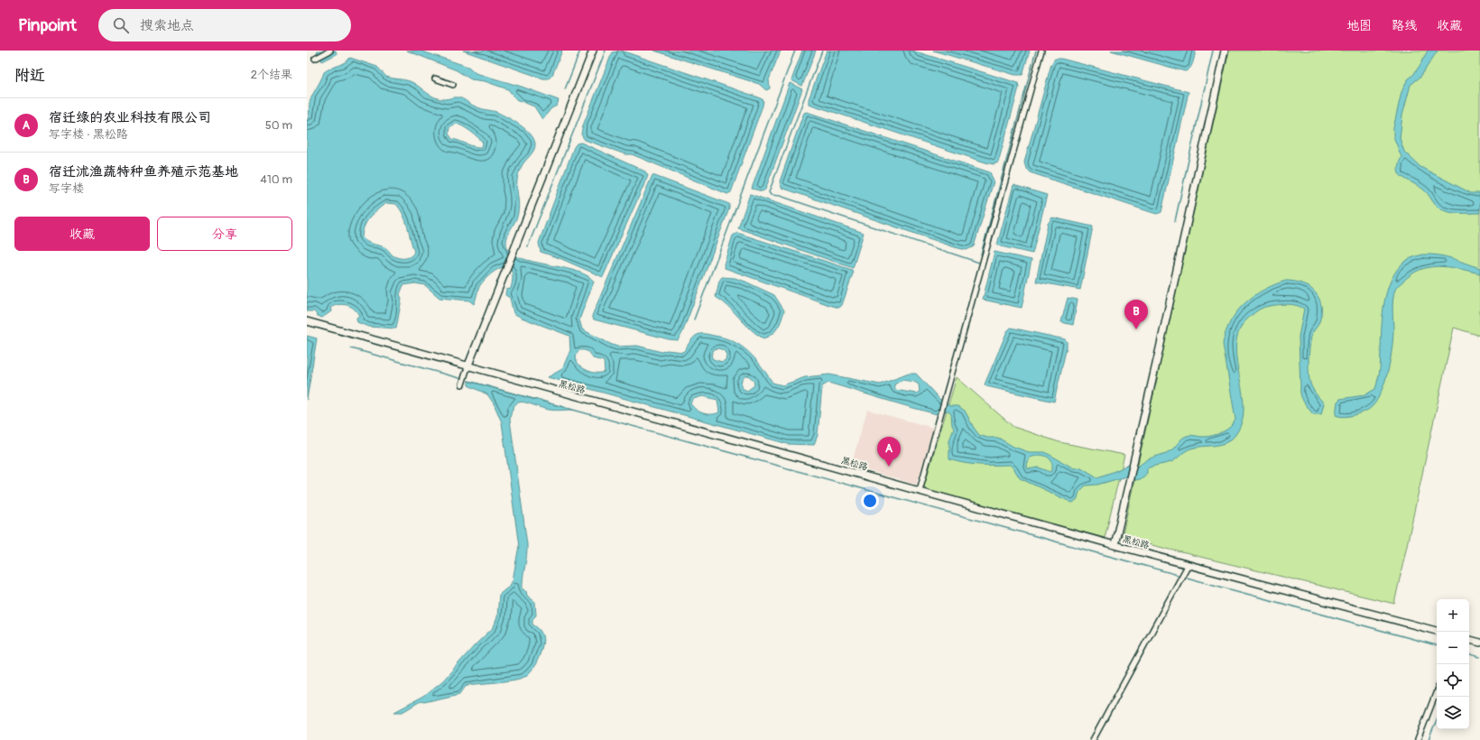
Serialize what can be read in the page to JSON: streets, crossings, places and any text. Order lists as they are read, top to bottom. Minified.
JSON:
{"streets":{"street":["黑松路"]},"page":{"header":"Pinpoint","search":"搜索地点","nav":["地图","路线","收藏"],"heading":["附近","2个结果"],"list":[{"mark":"A","name":"宿迁绿的农业科技有限公司","note":"写字楼 · 黑松路","value":"50 m"},{"mark":"B","name":"宿迁沭渔蔬特种鱼养殖示范基地","note":"写字楼","value":"410 m"}],"buttons":["收藏","分享"],"pins":["B","A"],"map_buttons":["+","−"]}}
